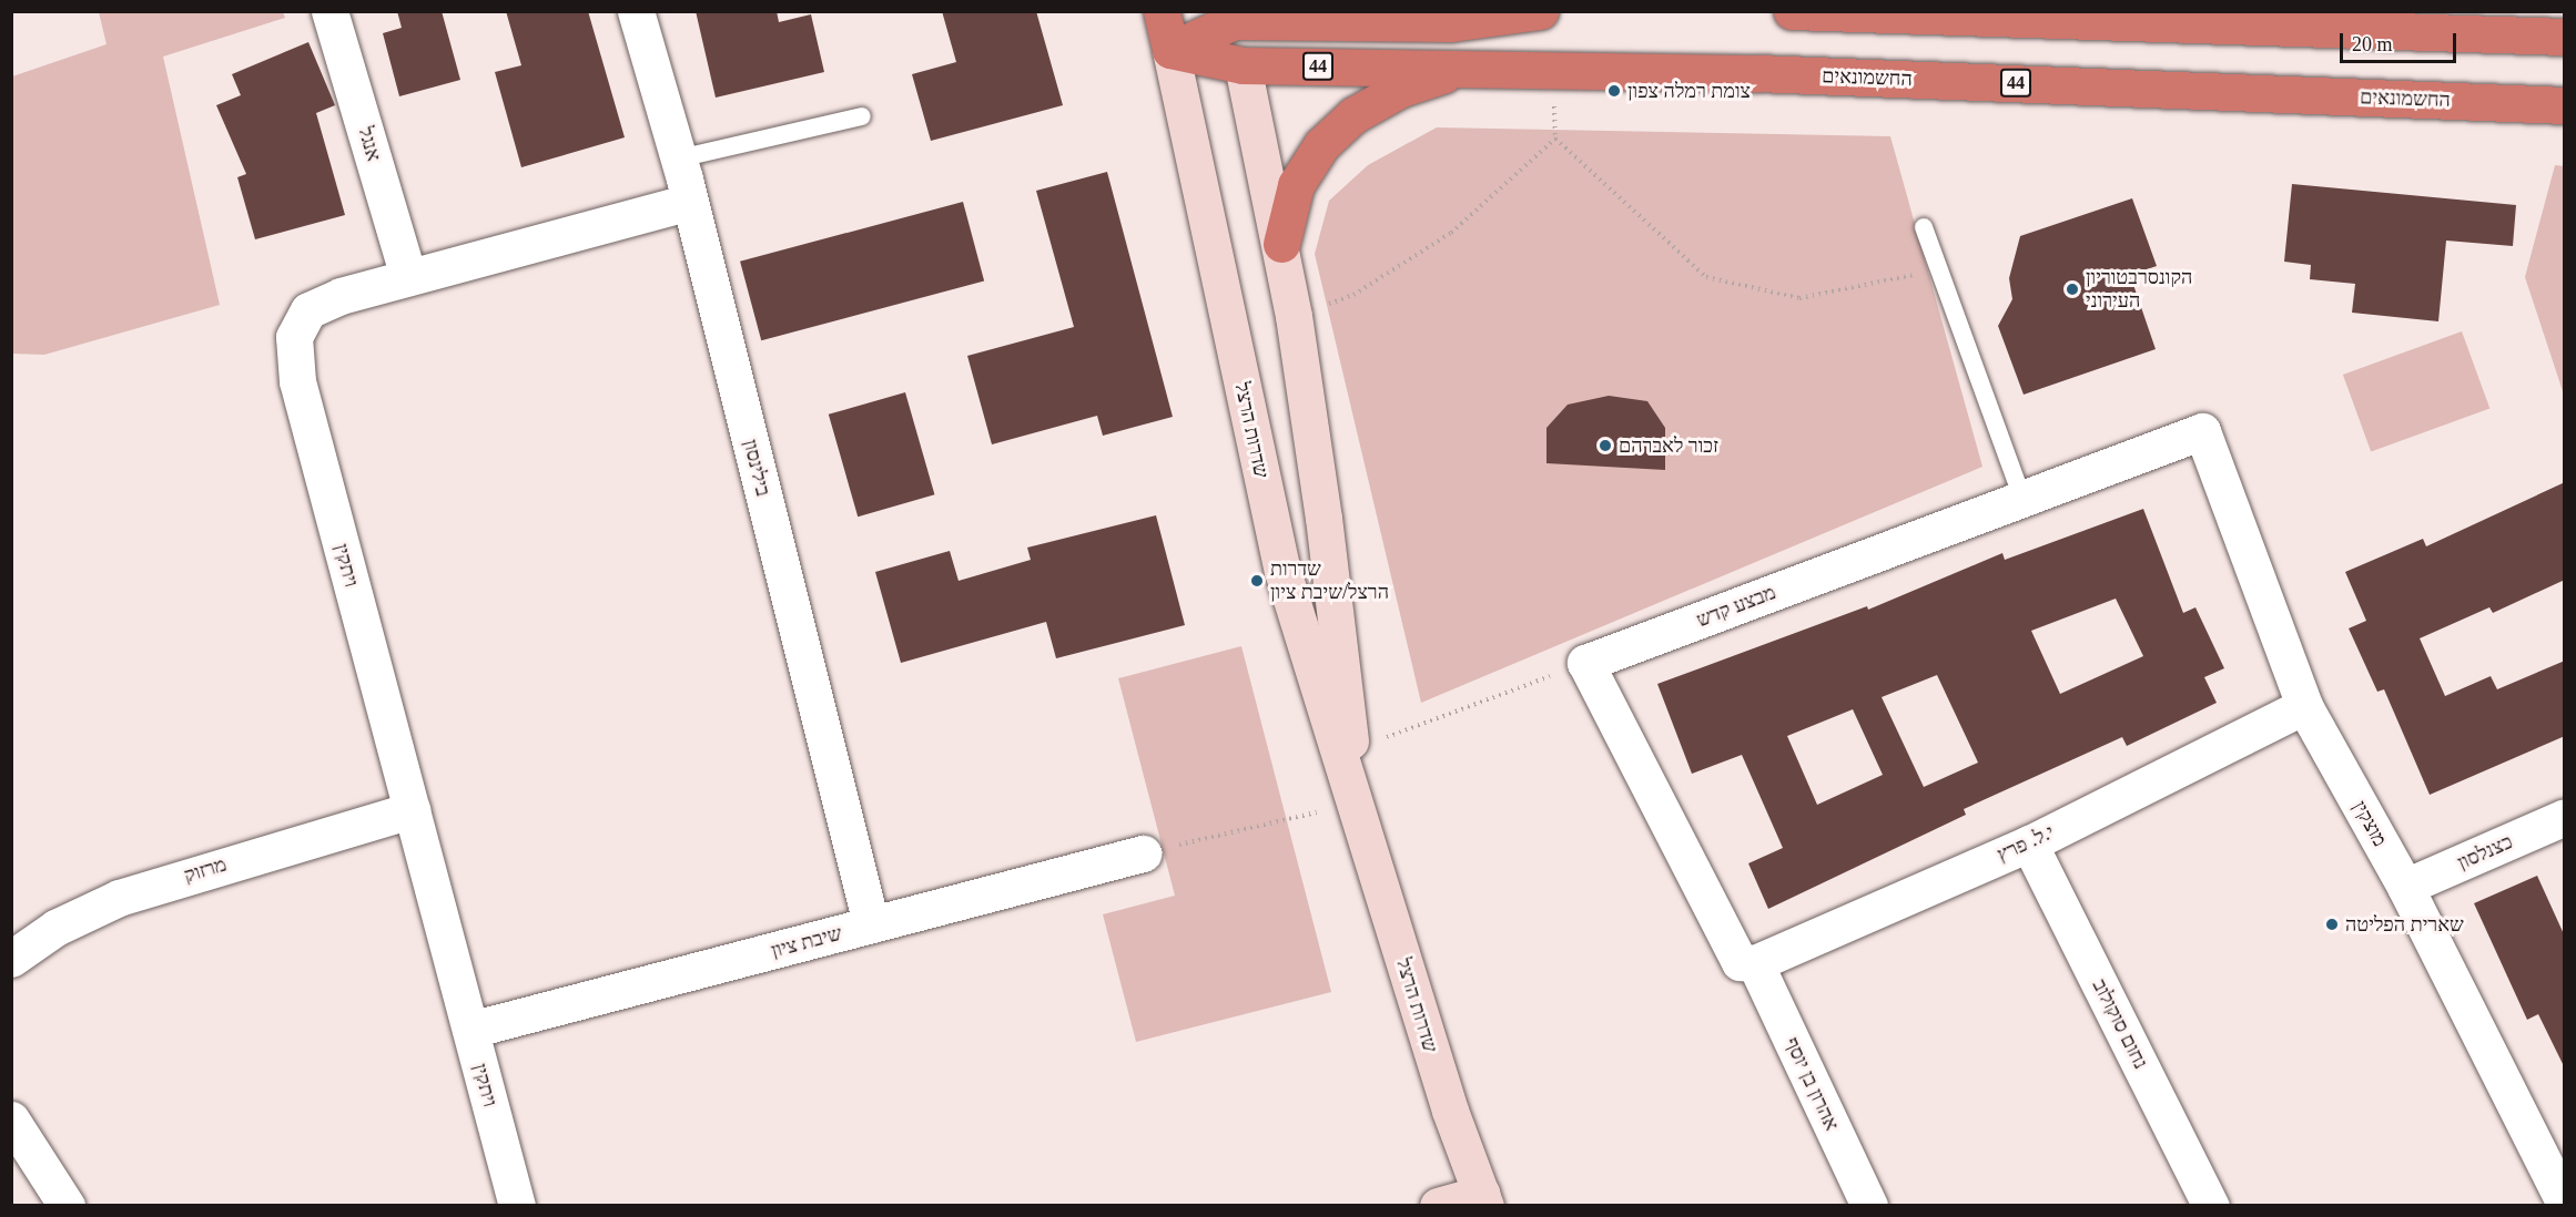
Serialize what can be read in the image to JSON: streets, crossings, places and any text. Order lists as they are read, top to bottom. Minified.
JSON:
{"streets":{"highway":["44","החשמונאים"],"main road":["שדרות הרצל"],"street":["אנגל","בילינסון","ויתקין","מבצע קדש","מוצקין","י.ל. פרץ","כצנלסון","מרזוק","שיבת ציון","נחום סוקולוב","אהרון בן יוסף"]},"crossings":[["44","החשמונאים"],["44","שדרות הרצל"],["החשמונאים","שדרות הרצל"],["אנגל","ויתקין"],["בילינסון","ויתקין"],["בילינסון","שיבת ציון"],["ויתקין","מרזוק"],["ויתקין","שיבת ציון"],["מבצע קדש","מוצקין"],["מוצקין","י.ל. פרץ"],["מוצקין","כצנלסון"],["י.ל. פרץ","נחום סוקולוב"],["י.ל. פרץ","אהרון בן יוסף"]],"places":["צומת רמלה צפון","הקונסרבטוריון העירוני","זכור לאברהם","שדרות הרצל/שיבת ציון","שארית הפליטה"],"scale_bar":"20 m"}
